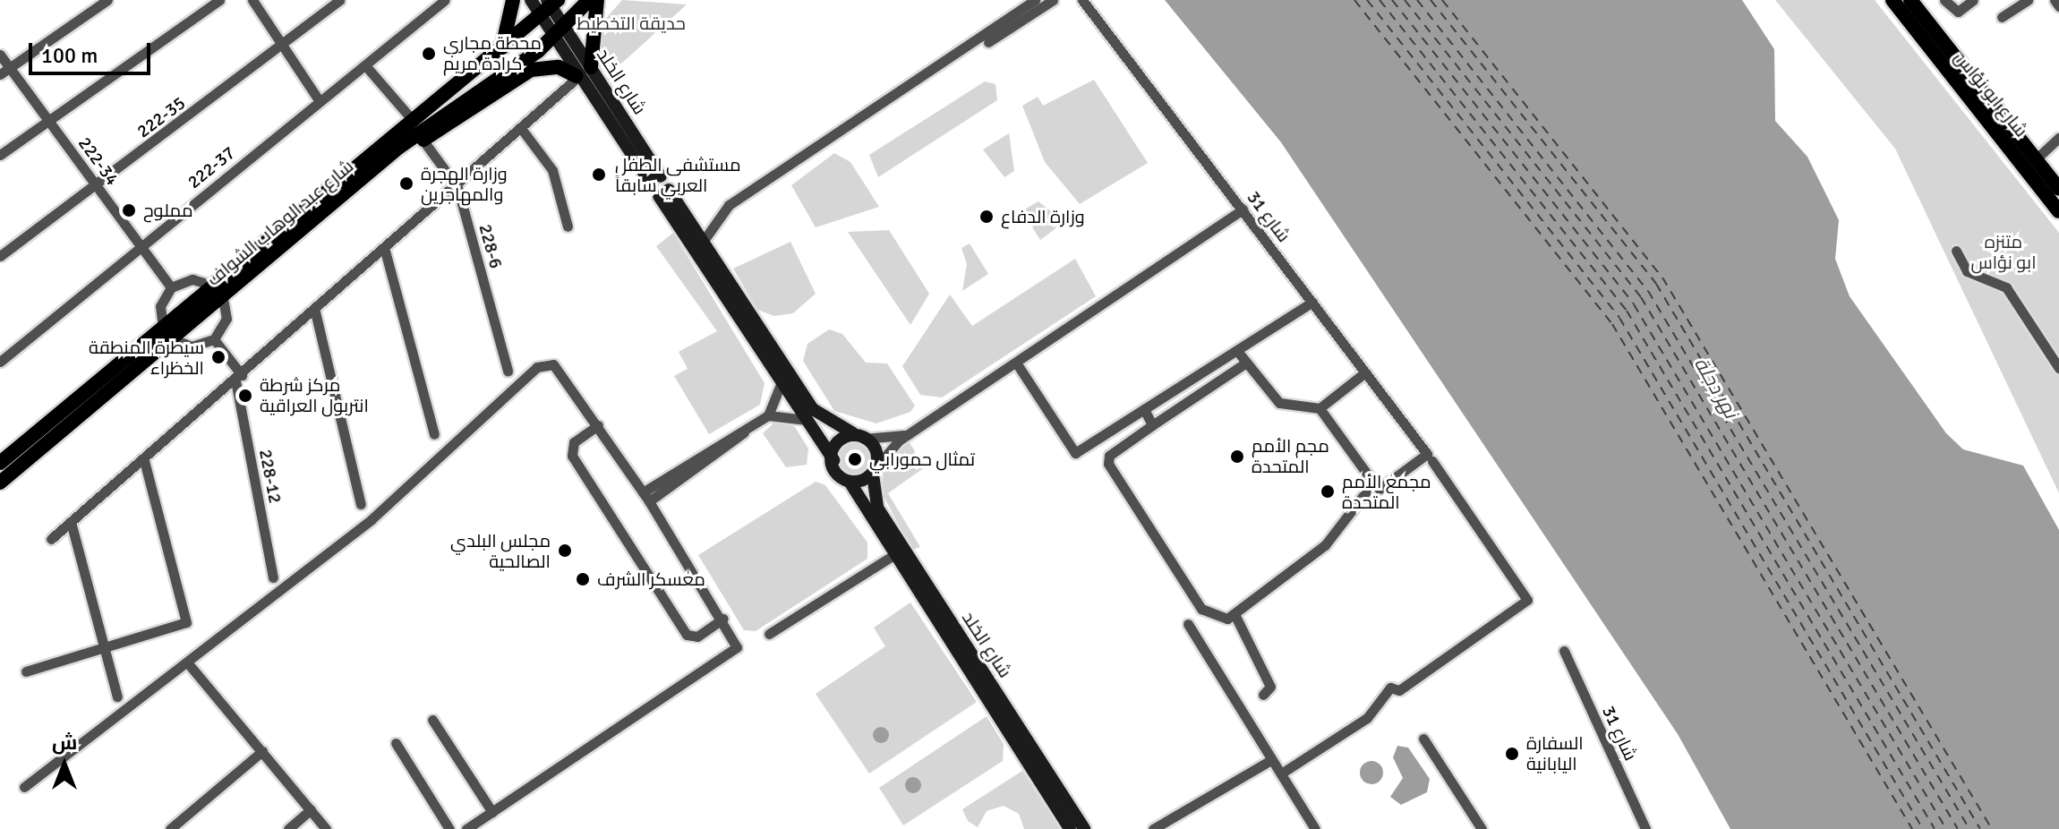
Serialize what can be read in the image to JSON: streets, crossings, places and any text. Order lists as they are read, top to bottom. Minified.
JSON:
{"streets":{"main road":["شارع الخلد","شارع ابو نؤاس","شارع عبد الوهاب الشواف"],"street":["222-35","222-34","222-37","شارع 31","228-6","228-12"]},"crossings":[["شارع الخلد","شارع عبد الوهاب الشواف"],["222-35","222-34"],["222-34","222-37"]],"water":["نهر دجلة"],"parks":["حديقة التخطيط","متنزه ابو نؤاس"],"places":["محطة مجاري كرادة مريم","مستشفى الطفل العربي سابقاً","وزارة الهجرة والمهاجرين","مملوح","وزارة الدفاع","سيطرة المنطقة الخظراء","مركز شرطة انتربول العراقية","مجم الأمم المتحدة","تمثال حمورابي","مجمع الأمم المتحدة","مجلس البلدي الصالحية","معسكر الشرف","السفارة اليابانية"],"scale_bar":"100 m","north":"top"}
